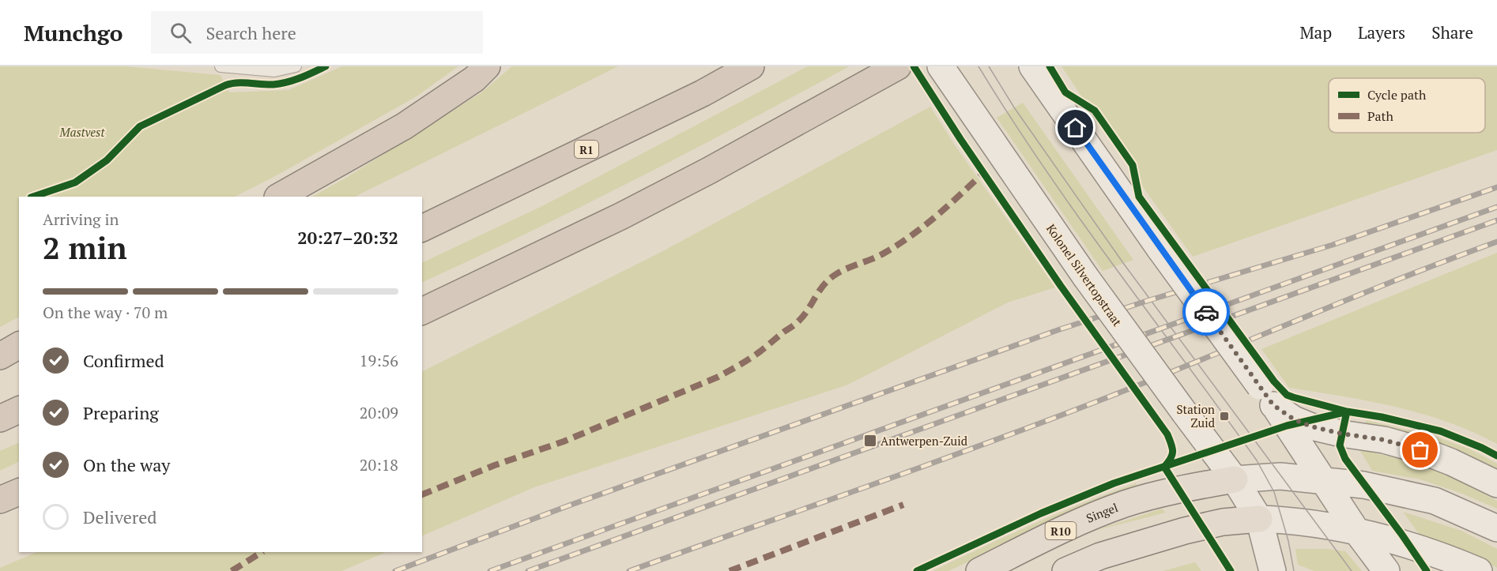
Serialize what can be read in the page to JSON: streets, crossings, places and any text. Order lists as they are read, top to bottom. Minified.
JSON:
{"streets":{"highway":["R1"],"main road":["Kolonel Silvertopstraat","Singel","R10"]},"crossings":[["Kolonel Silvertopstraat","Singel"],["Kolonel Silvertopstraat","R10"],["Singel","R10"]],"parks":["Mastvest"],"places":{"transit":["Station Zuid","Antwerpen-Zuid"]},"legend":["Cycle path","Path"],"page":{"header":"Munchgo","search":"Search here","nav":["Map","Layers","Share"],"heading":["2 min","Arriving in","20:27–20:32"],"bar":"On the way · 70 m","list":[["Confirmed","19:56"],["Preparing","20:09"],["On the way","20:18"],"Delivered"]}}
